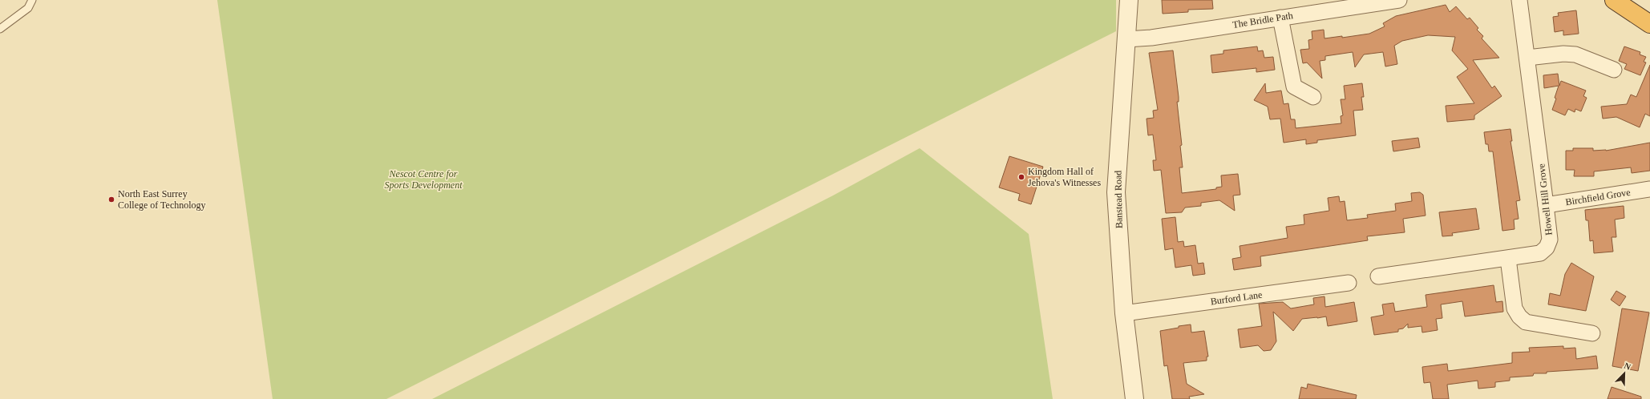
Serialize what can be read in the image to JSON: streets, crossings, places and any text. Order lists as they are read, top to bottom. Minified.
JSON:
{"streets":{"street":["The Bridle Path","Birchfield Grove","Banstead Road","Howell Hill Grove","Burford Lane"]},"crossings":[["The Bridle Path","Banstead Road"],["Birchfield Grove","Howell Hill Grove"],["Banstead Road","Burford Lane"]],"parks":["Nescot Centre for Sports Development"],"places":["Kingdom Hall of Jehova's Witnesses","North East Surrey College of Technology"],"north":"top right"}
